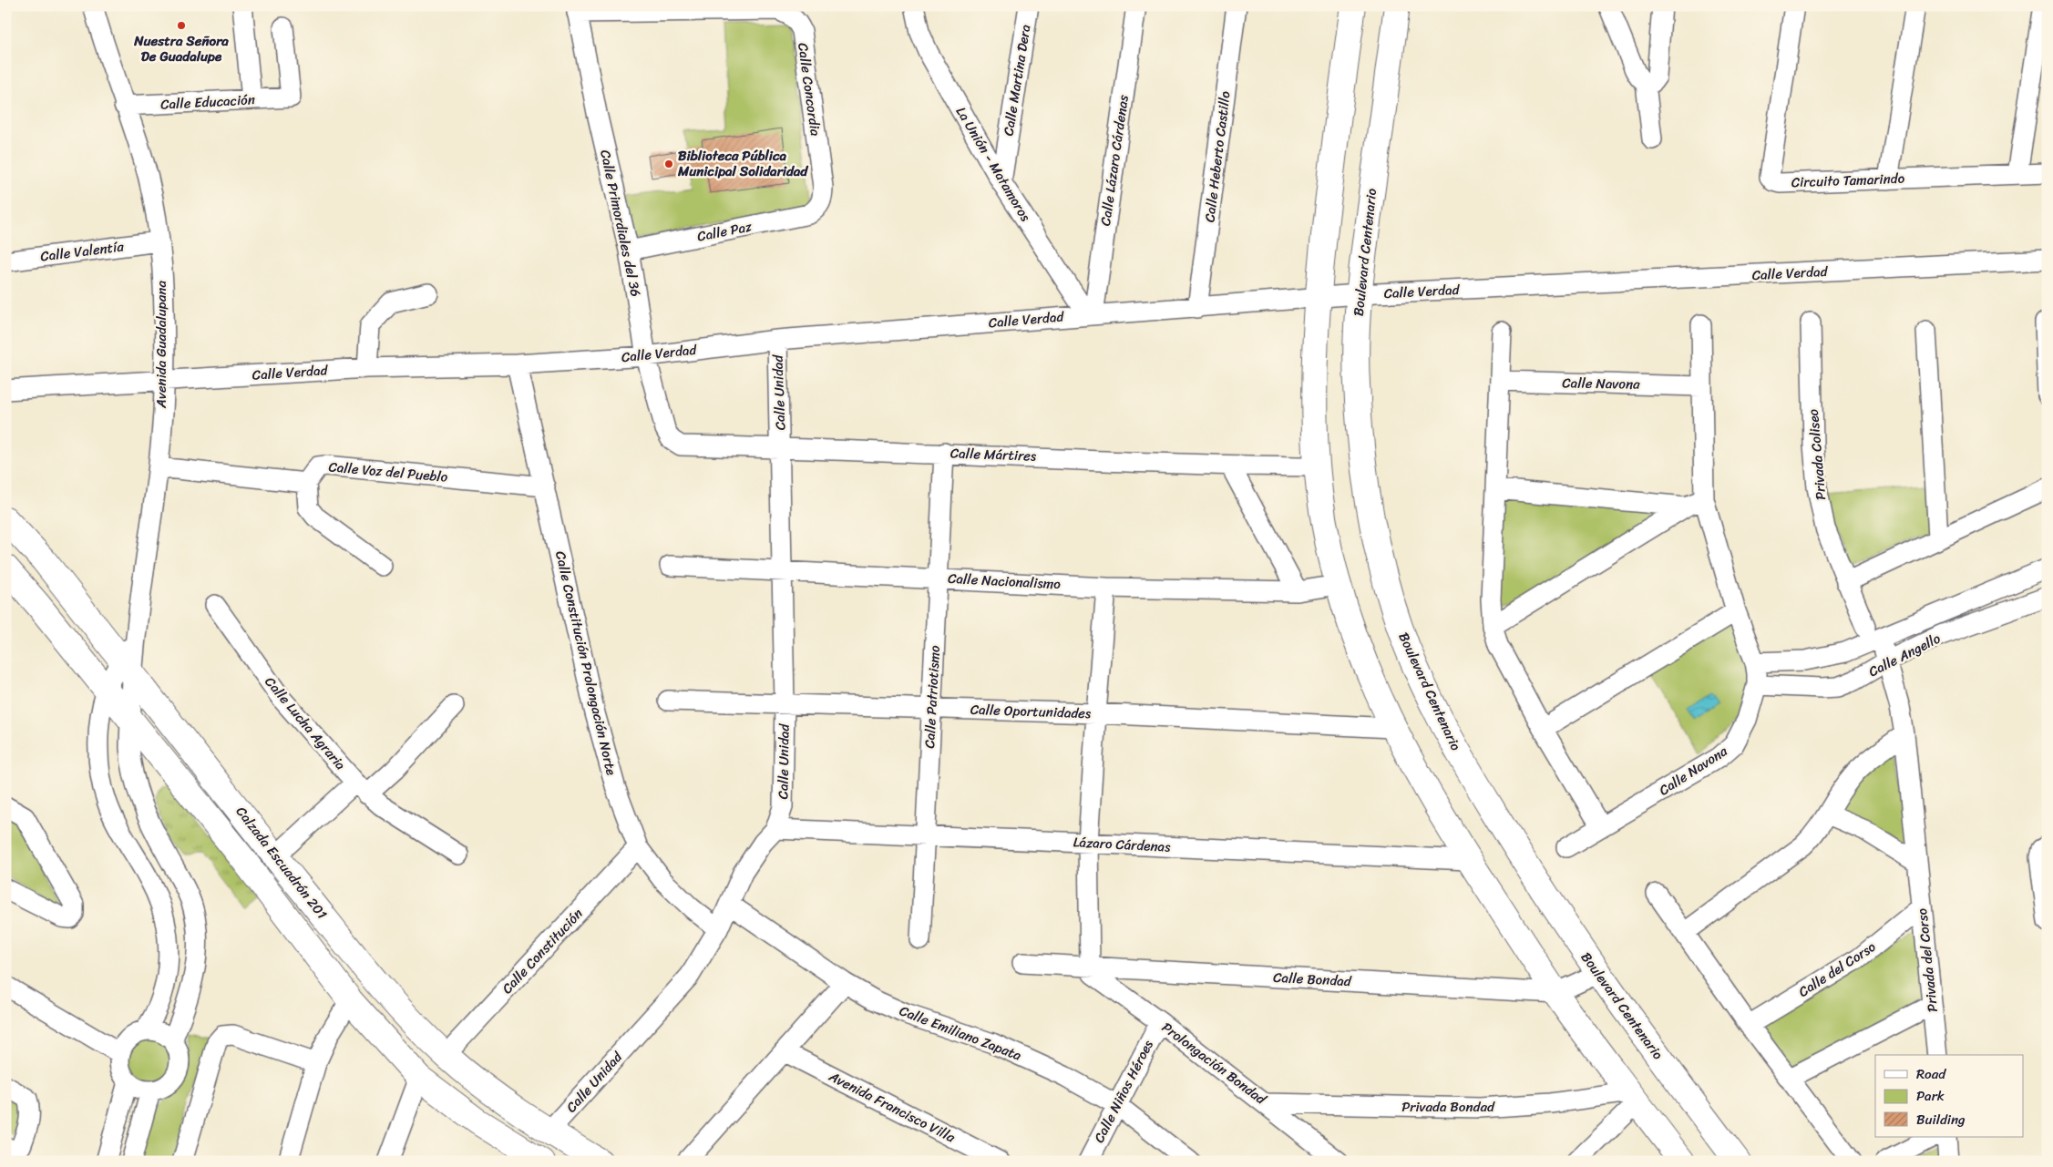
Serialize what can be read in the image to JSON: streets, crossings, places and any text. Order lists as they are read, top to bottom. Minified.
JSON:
{"streets":{"main road":["Boulevard Centenario","Calzada Escuadrón 201"],"street":["Calle Martina Dera","Calle Concordia","Calle Educación","Calle Heberto Castillo","Calle Lázaro Cárdenas","La Unión - Matamoros","Circuito Tamarindo","Calle Primordiales del 36","Calle Paz","Calle Valentía","Calle Verdad","Avenida Guadalupana","Calle Navona","Calle Unidad","Calle Mártires","Privada Coliseo","Calle Voz del Pueblo","Calle Nacionalismo","Calle Angello","Calle Constitución Prolongación Norte","Calle Patriotismo","Calle Oportunidades","Calle Lucha Agraria","Lázaro Cárdenas","Calle Constitución","Privada del Corso","Calle del Corso","Calle Bondad","Calle Emiliano Zapata","Prolongación Bondad","Calle Niños Héroes","Avenida Francisco Villa","Privada Bondad"]},"crossings":[["Calle Martina Dera","La Unión - Matamoros"],["Calle Concordia","Calle Primordiales del 36"],["Calle Concordia","Calle Paz"],["Calle Educación","Avenida Guadalupana"],["Calle Heberto Castillo","Calle Verdad"],["Calle Lázaro Cárdenas","La Unión - Matamoros"],["Calle Lázaro Cárdenas","Calle Verdad"],["La Unión - Matamoros","Calle Verdad"],["Calle Primordiales del 36","Calle Paz"],["Calle Primordiales del 36","Calle Verdad"],["Calle Primordiales del 36","Calle Mártires"],["Calle Valentía","Avenida Guadalupana"],["Boulevard Centenario","Calle Verdad"],["Boulevard Centenario","Calle Bondad"],["Calle Verdad","Avenida Guadalupana"],["Calle Verdad","Calle Unidad"],["Calle Verdad","Calle Constitución Prolongación Norte"],["Avenida Guadalupana","Calzada Escuadrón 201"],["Calle Navona","Calle Angello"],["Calle Unidad","Calle Mártires"],["Calle Unidad","Calle Nacionalismo"],["Calle Unidad","Calle Constitución Prolongación Norte"],["Calle Unidad","Calle Oportunidades"],["Calle Unidad","Lázaro Cárdenas"],["Calle Unidad","Calzada Escuadrón 201"],["Calle Unidad","Calle Emiliano Zapata"],["Calle Mártires","Calle Patriotismo"],["Calle Voz del Pueblo","Calle Constitución Prolongación Norte"],["Calle Nacionalismo","Calle Patriotismo"],["Calle Angello","Privada del Corso"],["Calle Constitución Prolongación Norte","Calle Constitución"],["Calle Patriotismo","Calle Oportunidades"],["Calle Patriotismo","Lázaro Cárdenas"],["Calzada Escuadrón 201","Calle Constitución"],["Privada del Corso","Calle del Corso"],["Calle Bondad","Prolongación Bondad"],["Calle Emiliano Zapata","Calle Niños Héroes"],["Prolongación Bondad","Calle Niños Héroes"],["Prolongación Bondad","Privada Bondad"]],"places":["Nuestra Señora De Guadalupe","Biblioteca Pública Municipal Solidaridad"],"legend":["Road","Park","Building"]}
